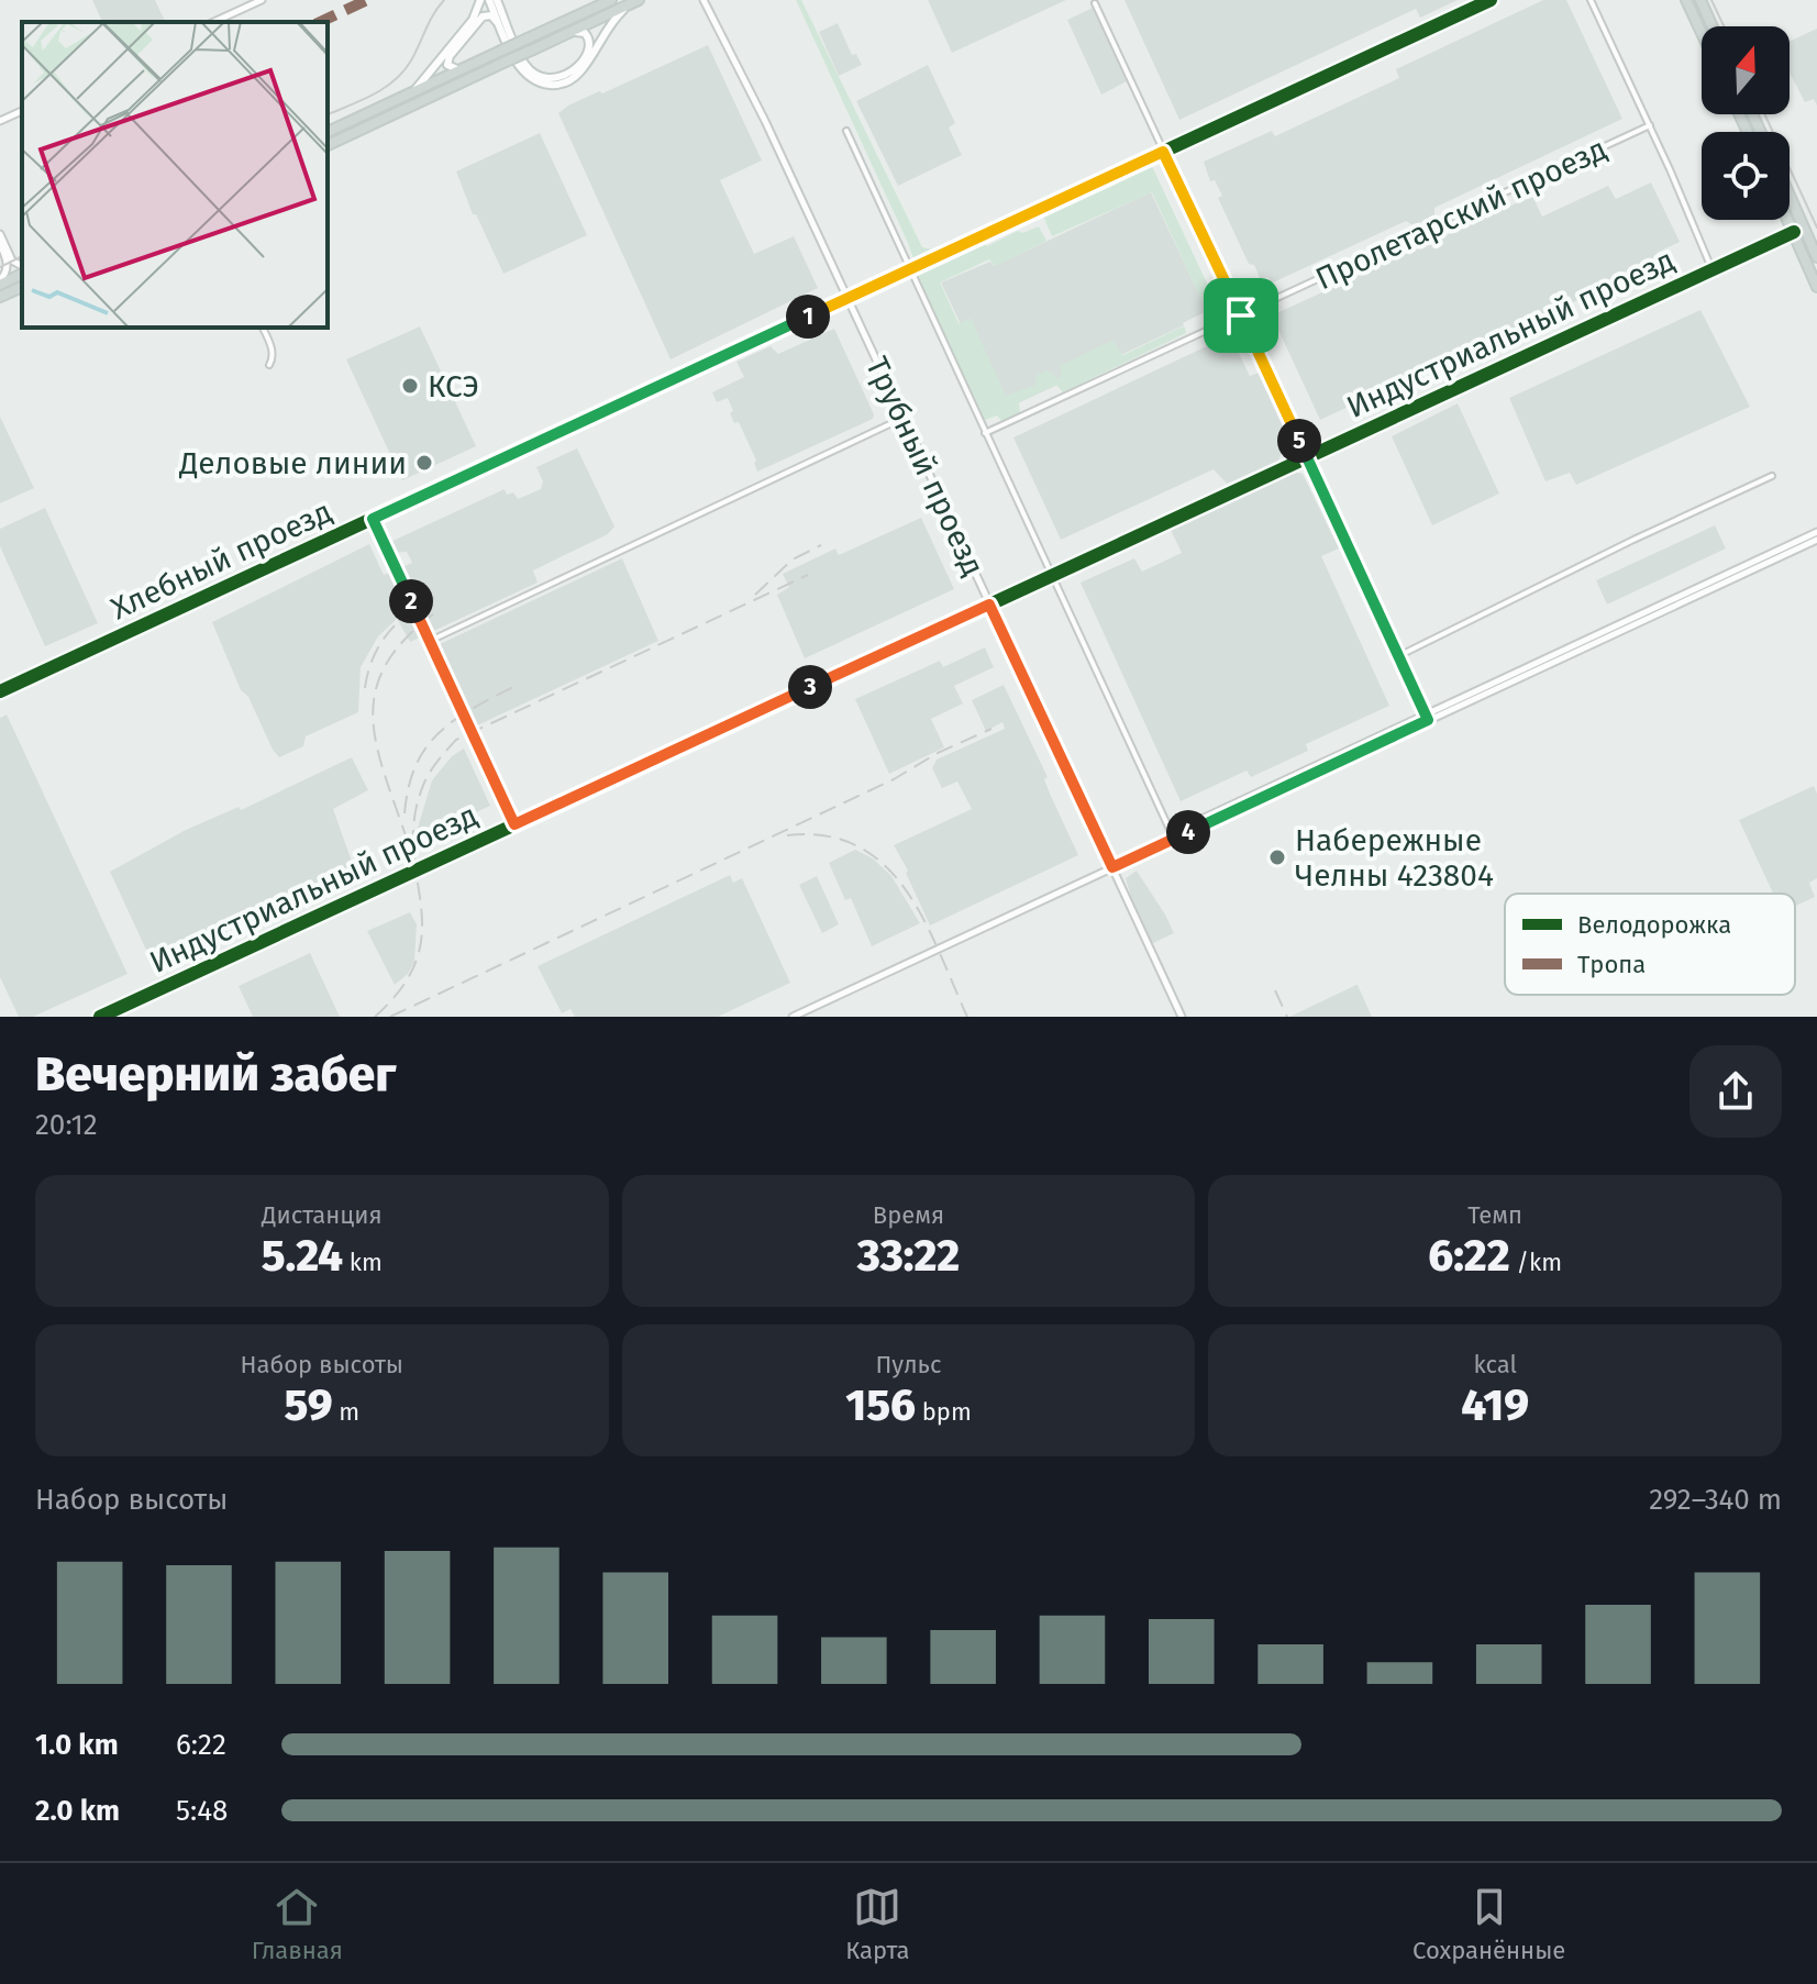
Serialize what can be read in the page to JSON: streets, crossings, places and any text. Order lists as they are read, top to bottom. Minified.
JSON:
{"streets":{"street":["Пролетарский проезд","Индустриальный проезд","Трубный проезд","Хлебный проезд"]},"crossings":[["Индустриальный проезд","Трубный проезд"],["Трубный проезд","Хлебный проезд"]],"places":["КСЭ","Деловые линии","Набережные Челны 423804"],"legend":["Велодорожка","Тропа"],"north":"top","page":{"pins":["1","5","2","3","4"],"heading":["Вечерний забег","20:12"],"stats":[["Дистанция","5.24 km"],["Время","33:22"],["Темп","6:22 /km"],["Набор высоты","59 m"],["Пульс","156 bpm"],["kcal","419"]],"chart":["Набор высоты","292–340 m"],"list":[{"name":"1.0 km","note":"6:22"},{"name":"2.0 km","note":"5:48"}],"tabs":["Главная","Карта","Сохранённые"]}}
